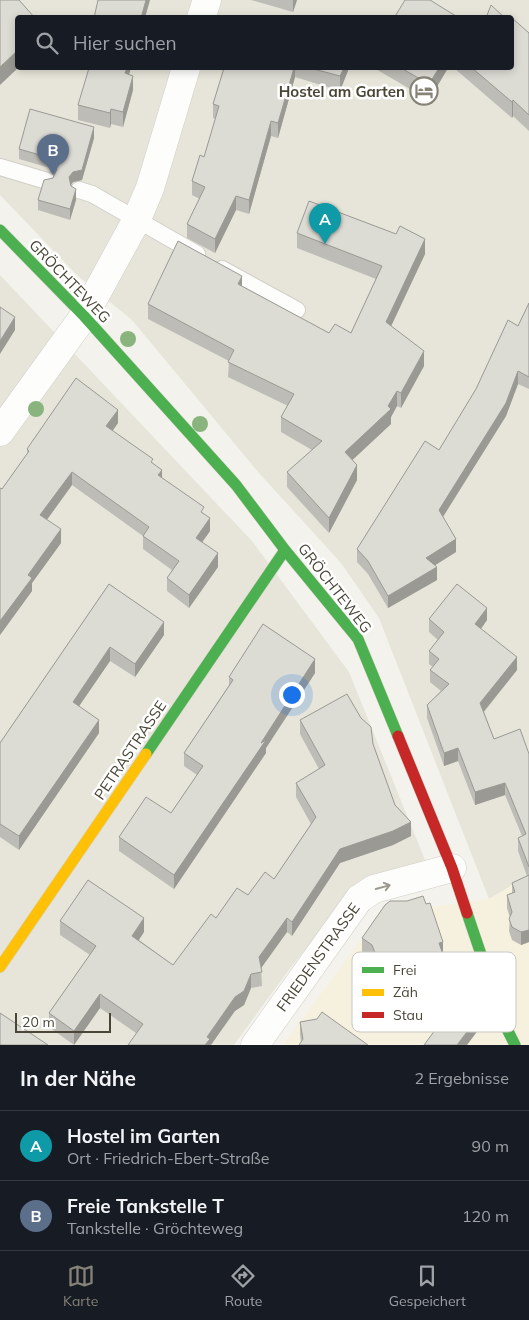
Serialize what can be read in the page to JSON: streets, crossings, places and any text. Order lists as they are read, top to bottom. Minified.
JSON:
{"streets":{"street":["GRÖCHTEWEG","PETRASTRASSE","FRIEDENSTRASSE"]},"crossings":[["GRÖCHTEWEG","PETRASTRASSE"],["GRÖCHTEWEG","FRIEDENSTRASSE"]],"one_way":["FRIEDENSTRASSE"],"places":{"hotel":["Hostel am Garten"]},"legend":["Frei","Zäh","Stau"],"scale_bar":"20 m","page":{"search":"Hier suchen","pins":["B","A"],"scale":"20 m","heading":["In der Nähe","2 Ergebnisse"],"list":[{"mark":"A","name":"Hostel im Garten","note":"Ort · Friedrich-Ebert-Straße","value":"90 m"},{"mark":"B","name":"Freie Tankstelle T","note":"Tankstelle · Gröchteweg","value":"120 m"}],"nav":["Karte","Route","Gespeichert"]}}
